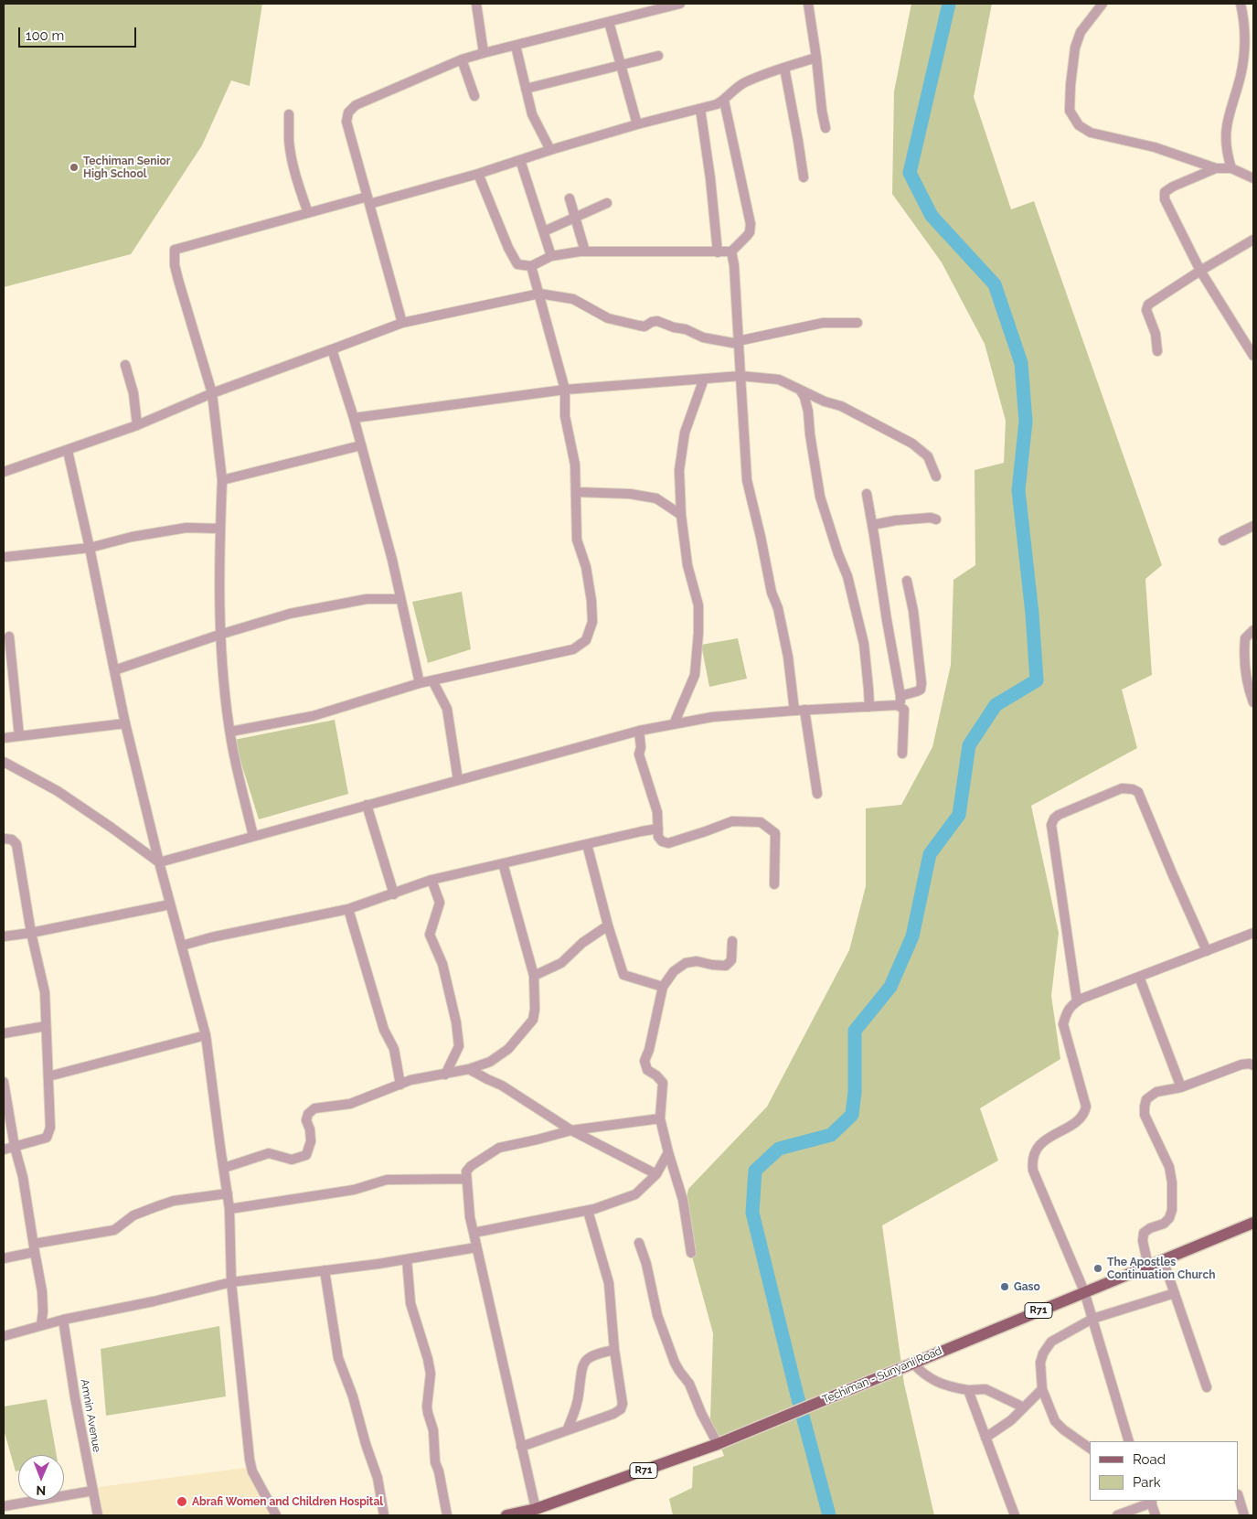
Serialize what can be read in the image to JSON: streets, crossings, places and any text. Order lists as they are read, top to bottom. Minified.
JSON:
{"streets":{"main road":["R71","Techiman - Sunyani Road"],"street":["Amnin Avenue"]},"places":["Techiman Senior High School","The Apostles Continuation Church","Gaso","Abrafi Women and Children Hospital"],"legend":["Road","Park"],"scale_bar":"100 m","north":"bottom"}
